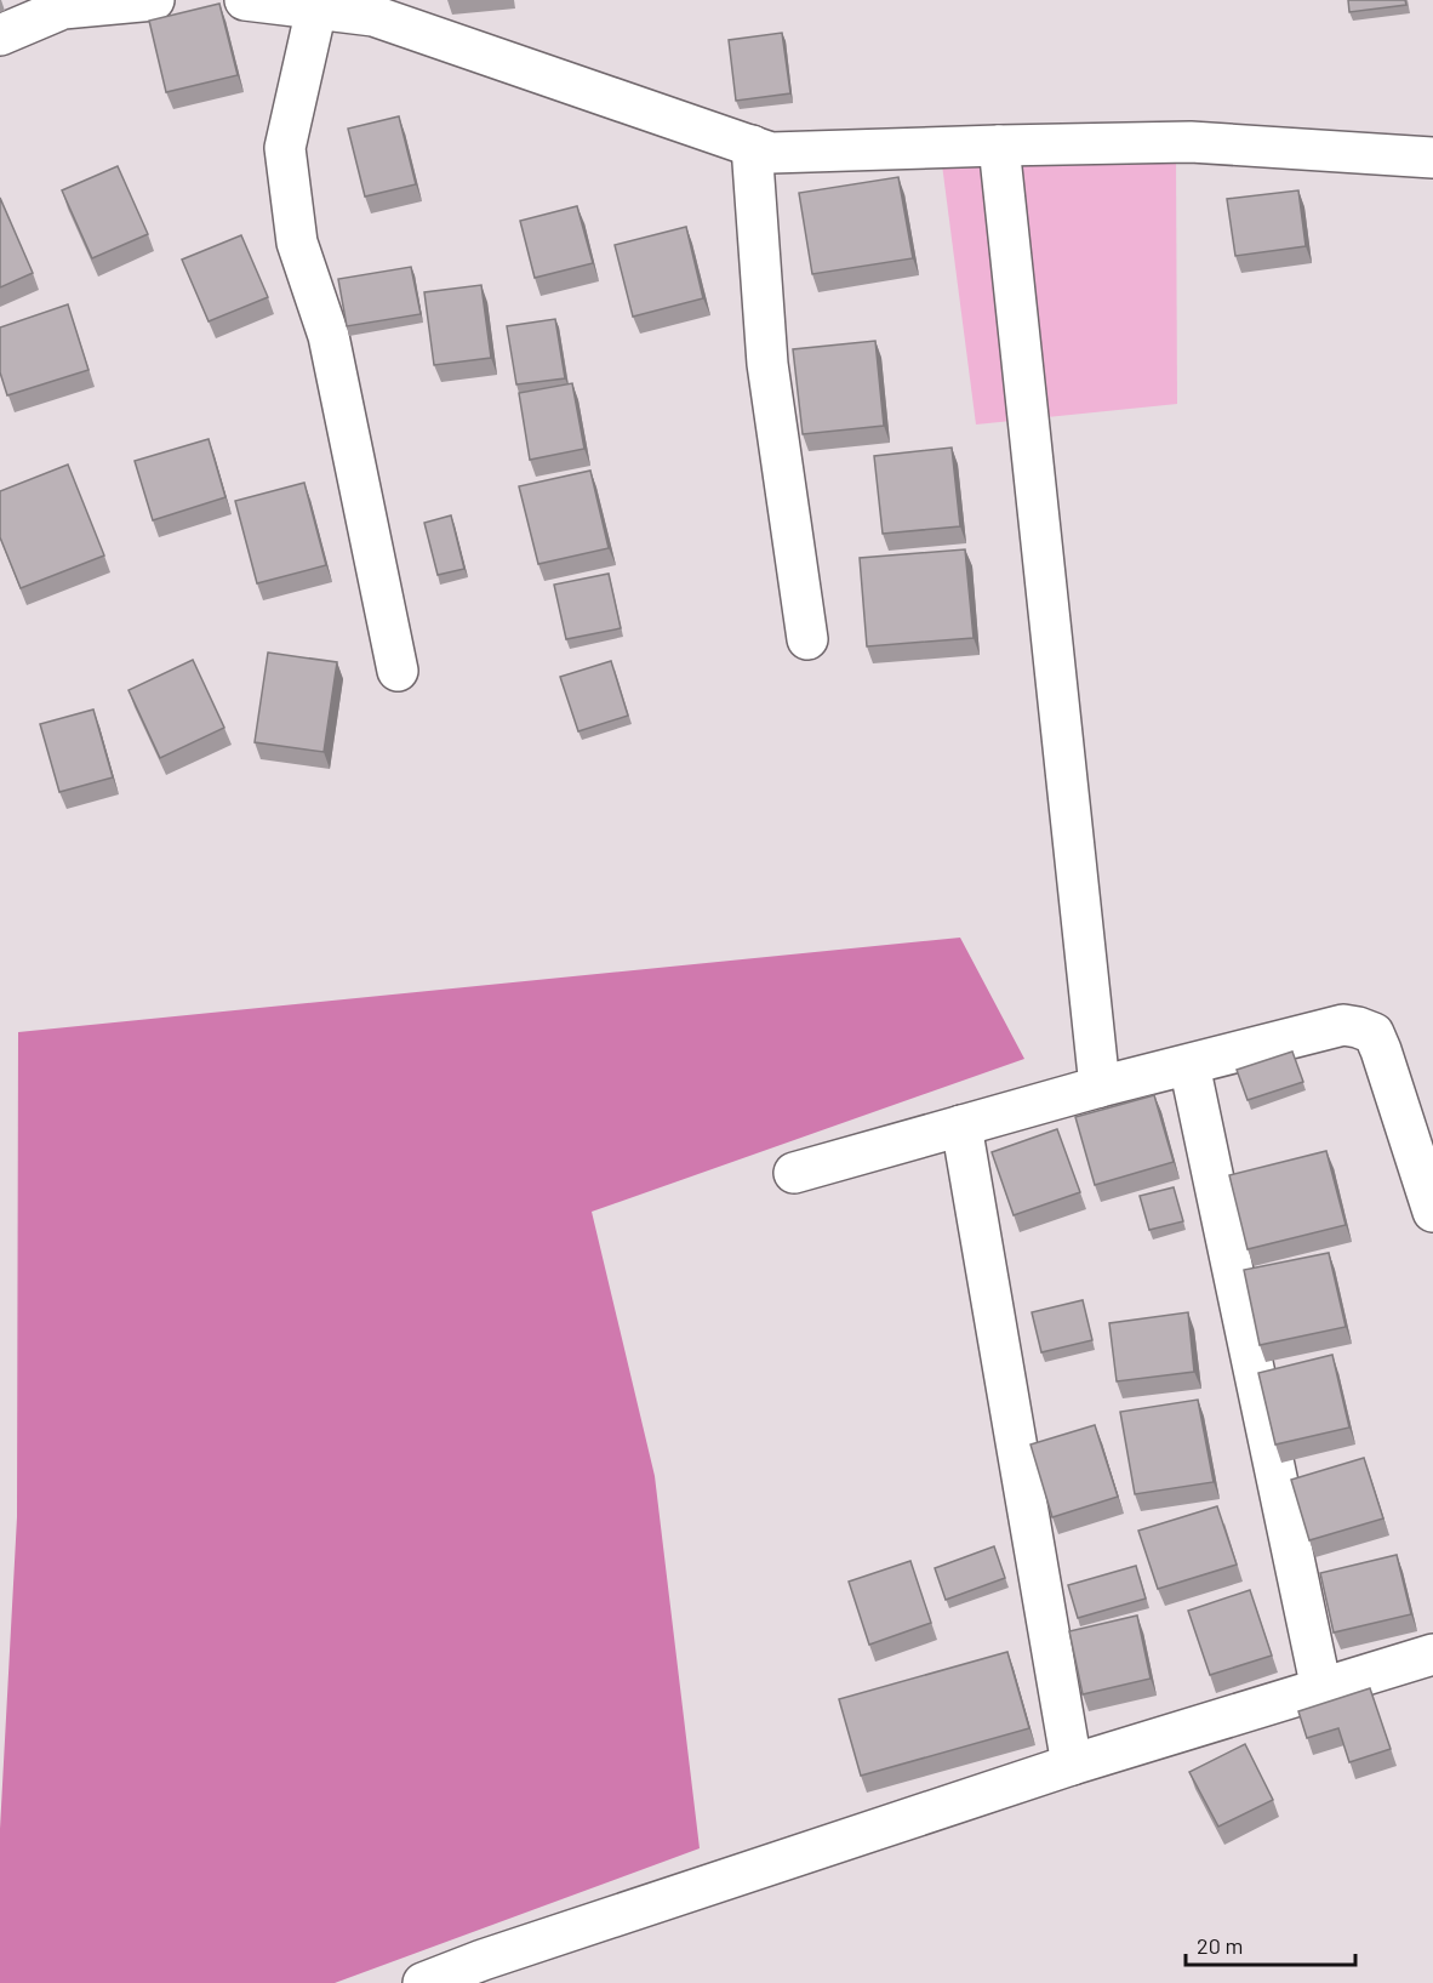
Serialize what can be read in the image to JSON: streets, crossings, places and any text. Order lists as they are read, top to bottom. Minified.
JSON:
{"scale_bar":"20 m"}
